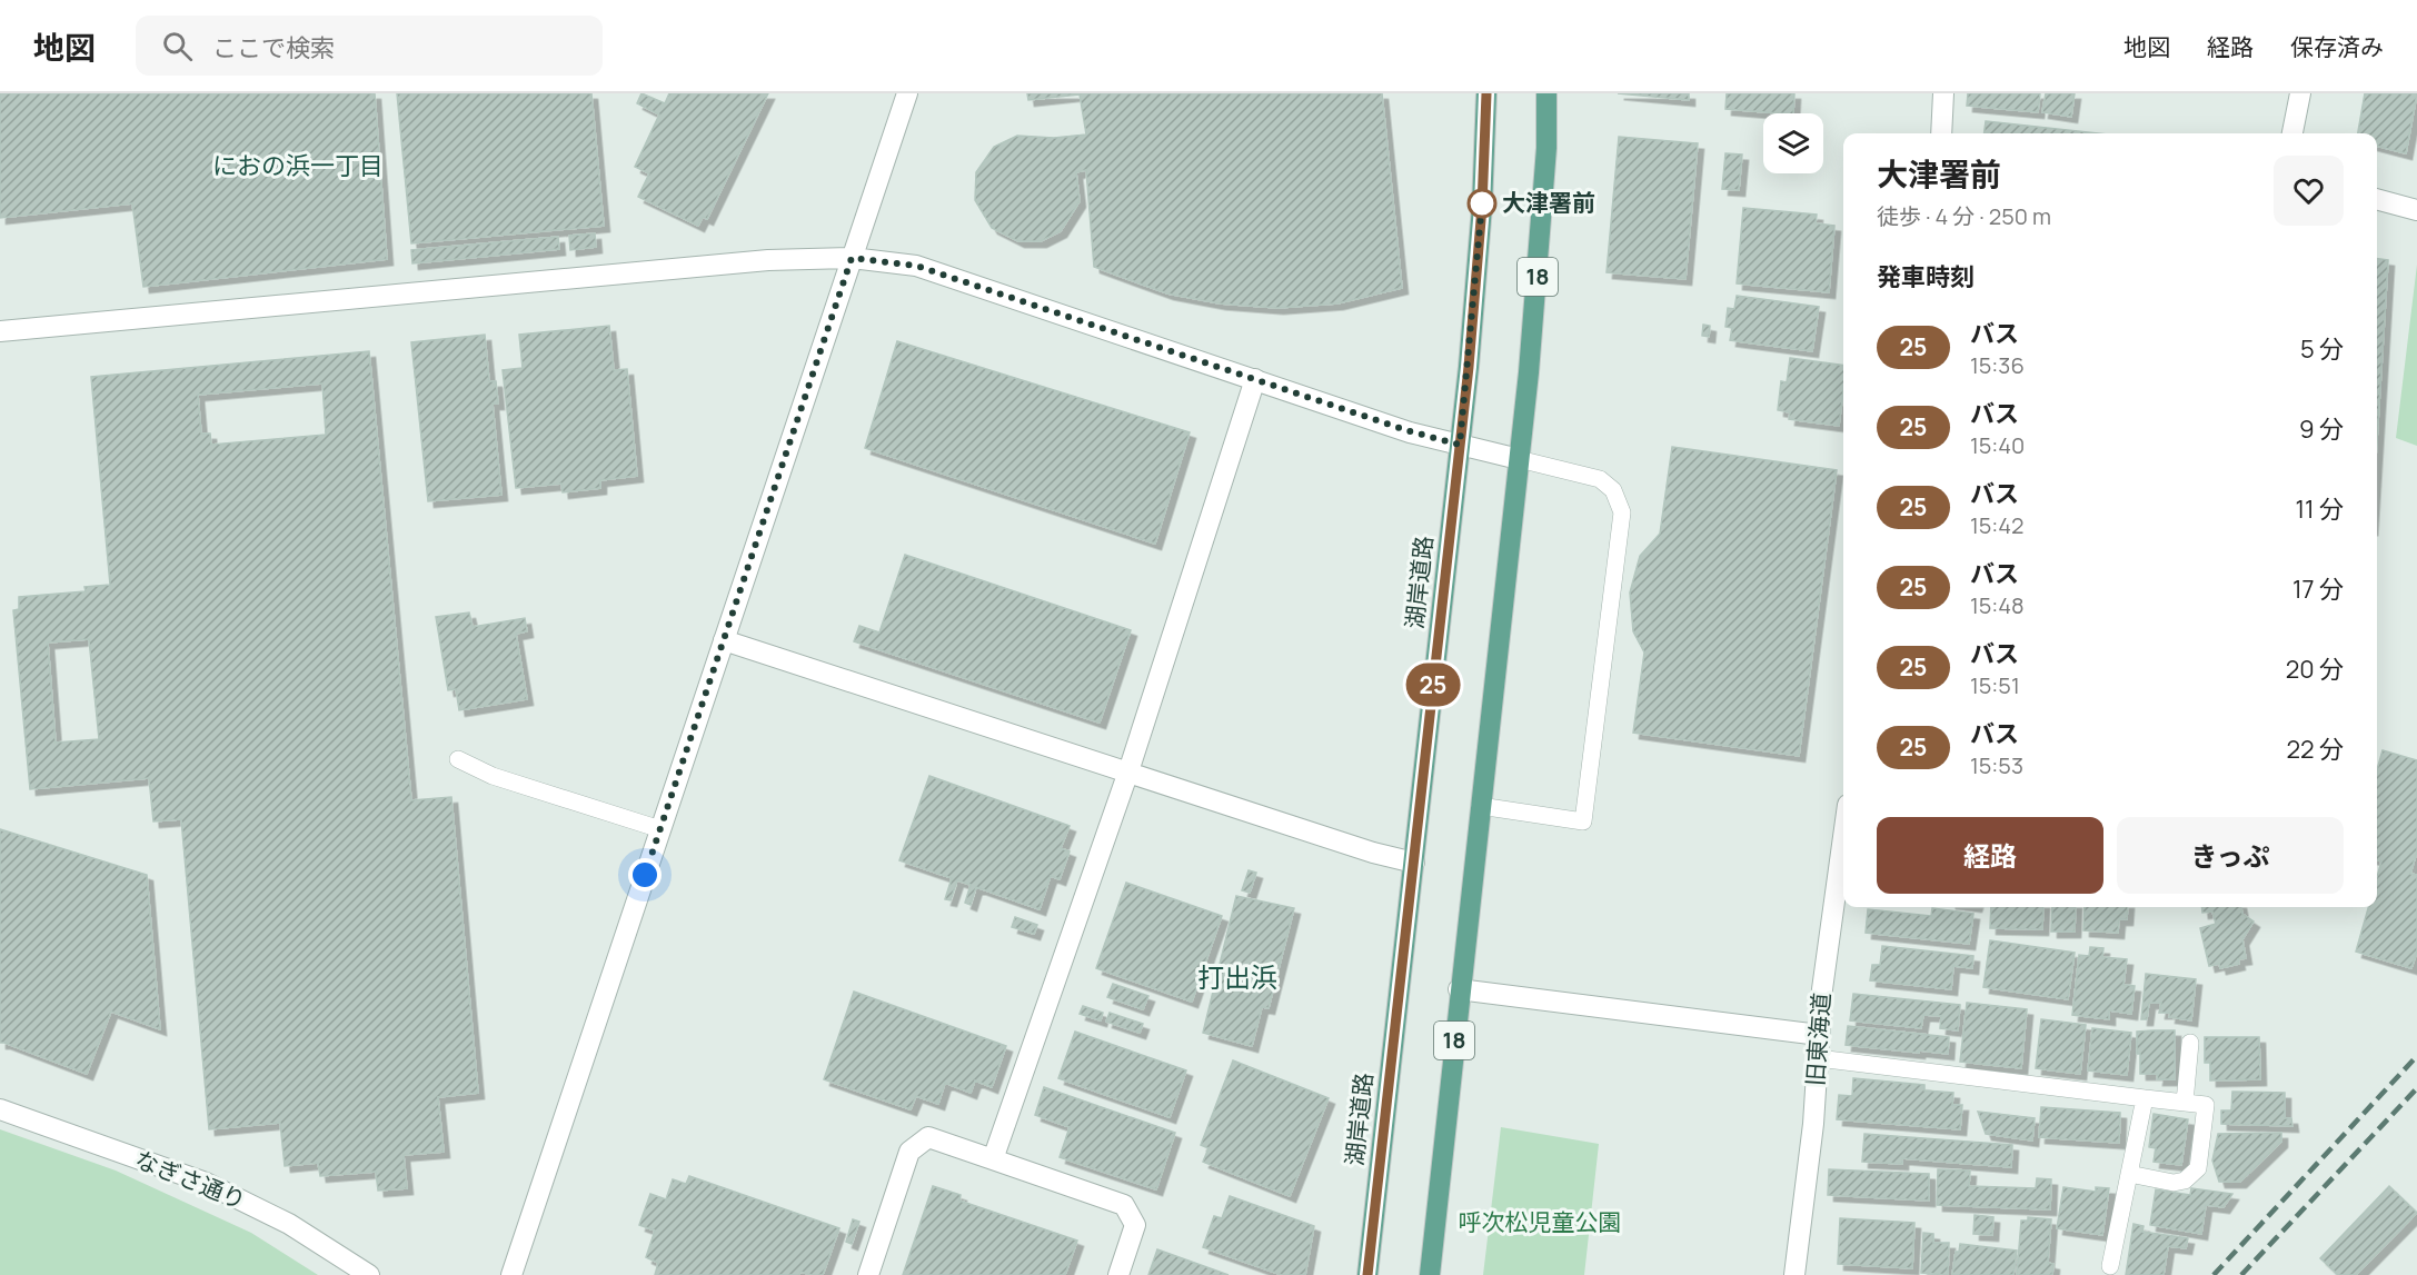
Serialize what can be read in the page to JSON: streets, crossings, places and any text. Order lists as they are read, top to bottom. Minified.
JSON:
{"streets":{"main road":["18","湖岸道路"],"street":["旧東海道","なぎさ通り"]},"districts":["におの浜一丁目","打出浜"],"parks":["呼次松児童公園"],"places":["大津署前"],"lines":["bus line 25"],"page":{"header":"地図","search":"ここで検索","nav":["地図","経路","保存済み"],"on_map":"25","heading":[["大津署前","徒歩 · 4 分 · 250 m"],"発車時刻"],"list":[{"mark":"25","name":"バス","note":"15:36","value":"5 分"},{"mark":"25","name":"バス","note":"15:40","value":"9 分"},{"mark":"25","name":"バス","note":"15:42","value":"11 分"},{"mark":"25","name":"バス","note":"15:48","value":"17 分"},{"mark":"25","name":"バス","note":"15:51","value":"20 分"},{"mark":"25","name":"バス","note":"15:53","value":"22 分"}],"buttons":["経路","きっぷ"]}}
